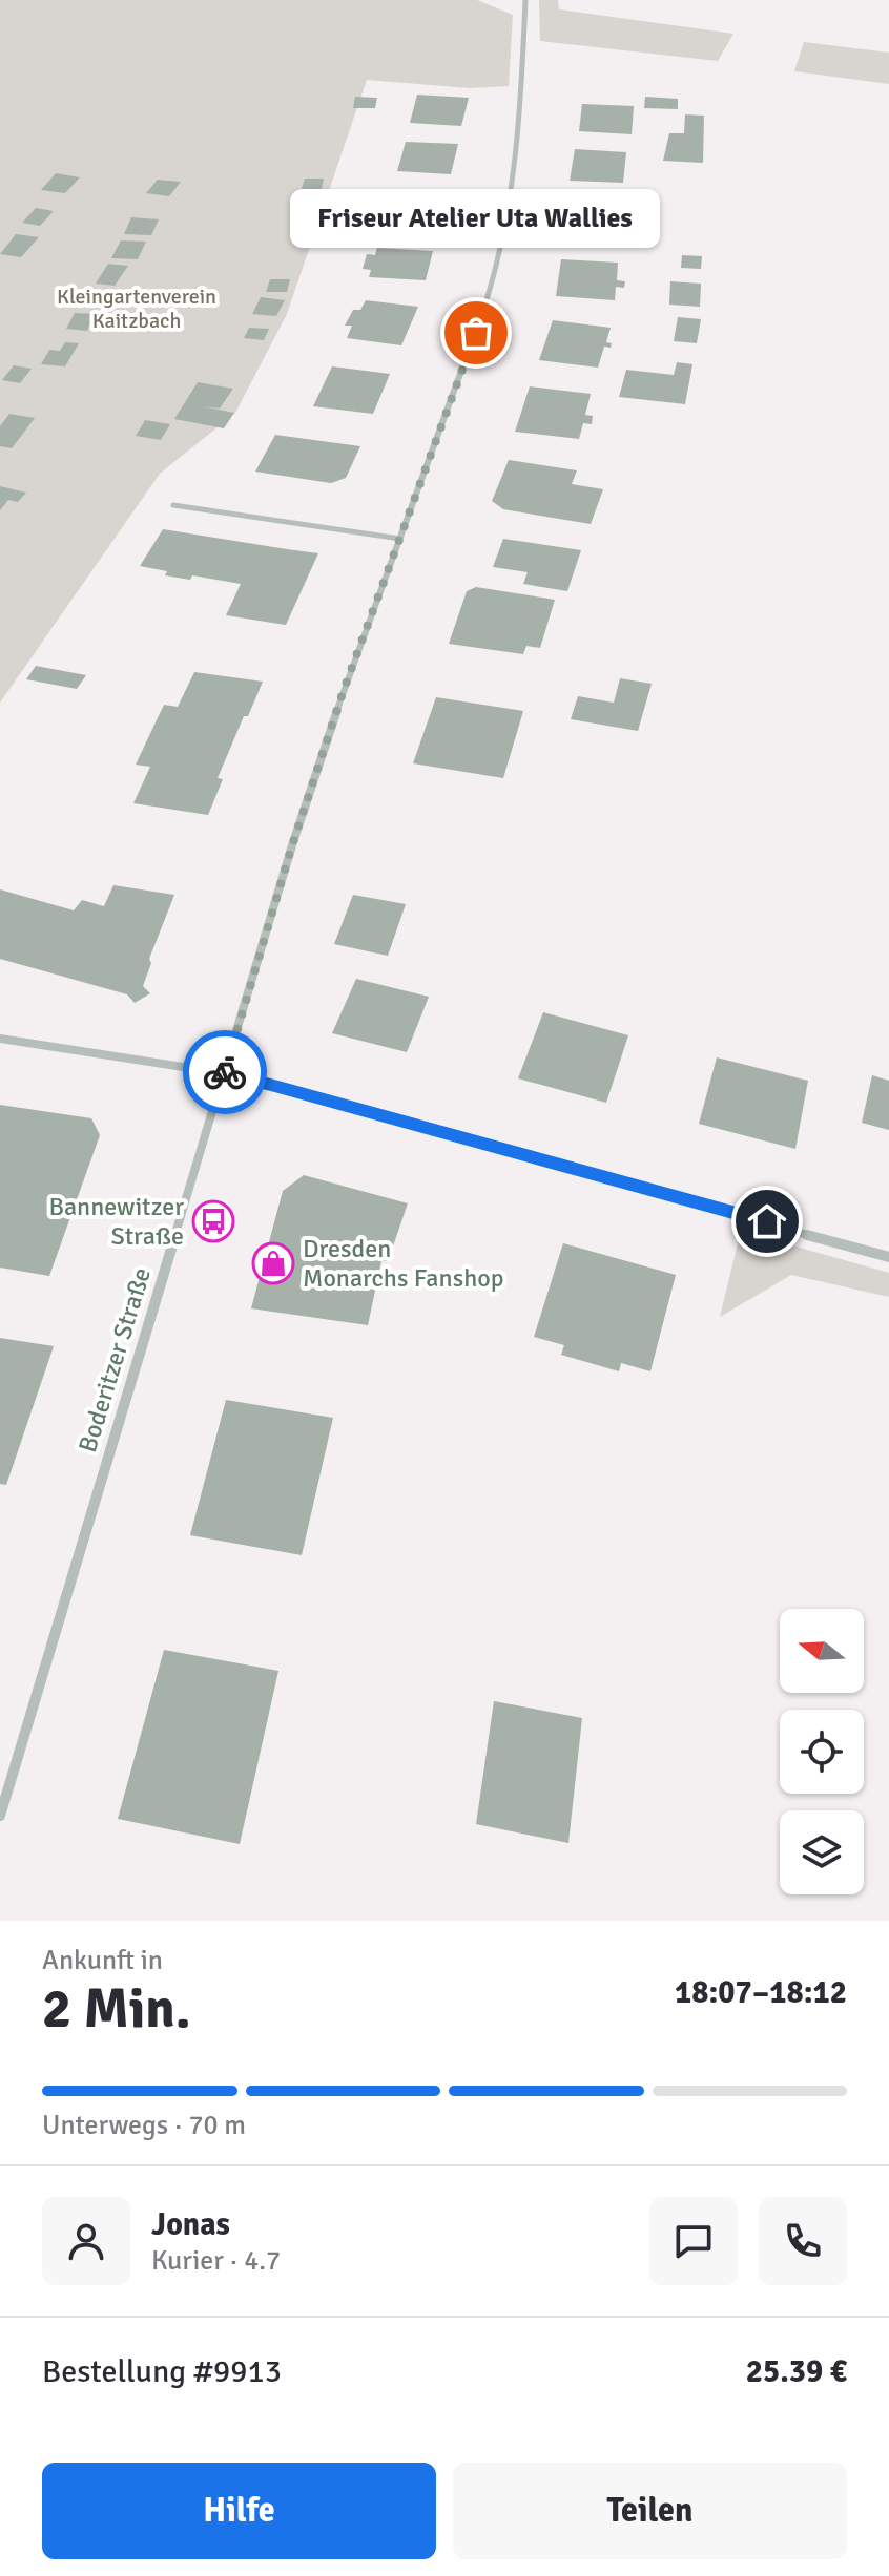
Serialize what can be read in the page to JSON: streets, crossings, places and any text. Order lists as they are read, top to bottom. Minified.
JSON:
{"streets":{"street":["Boderitzer Straße"]},"parks":["Kleingartenverein Kaitzbach"],"places":{"other":["Friseur Atelier Uta Wallies"],"bus stop":["Bannewitzer Straße"],"shop":["Dresden Monarchs Fanshop"]},"north":"left","page":{"bubble":"Friseur Atelier Uta Wallies","heading":["2 Min.","Ankunft in","18:07–18:12"],"panel":["Jonas","Kurier · 4.7","Bestellung #9913","25.39 €"],"bar":"Unterwegs · 70 m","buttons":["Hilfe","Teilen"]}}
